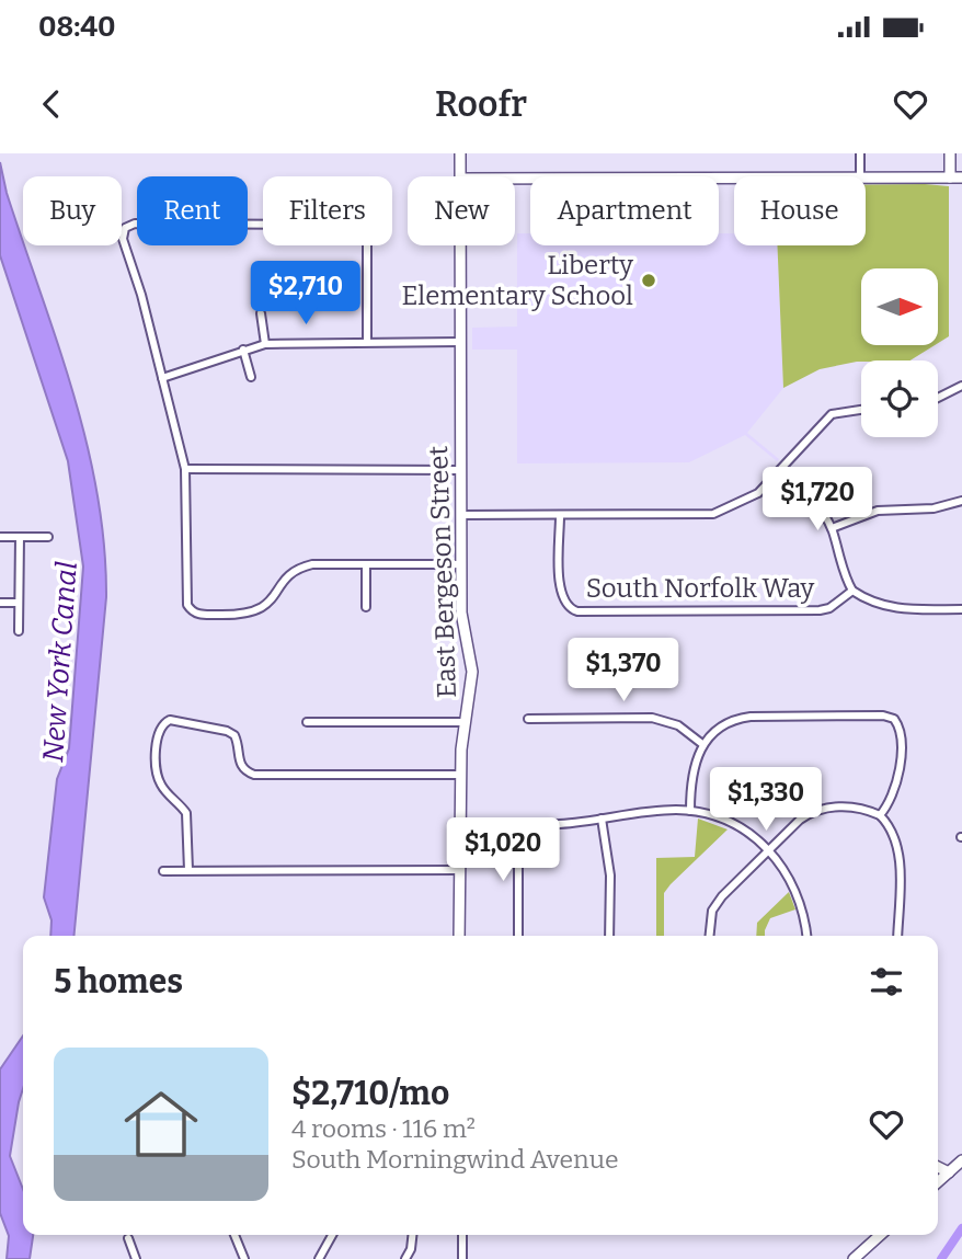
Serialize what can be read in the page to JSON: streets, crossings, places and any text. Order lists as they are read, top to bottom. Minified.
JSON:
{"streets":{"street":["East Bergeson Street","South Norfolk Way"]},"water":["New York Canal"],"places":["Liberty Elementary School"],"north":"right","page":{"status":"08:40","header":"Roofr","chip":["Buy","Rent","Filters","New","Apartment","House"],"price":["$2,710","$1,720","$1,370","$1,330","$1,020"],"heading":"5 homes","list":[{"name":"$2,710/mo","note":"4 rooms · 116 m² · South Morningwind Avenue"}]}}
